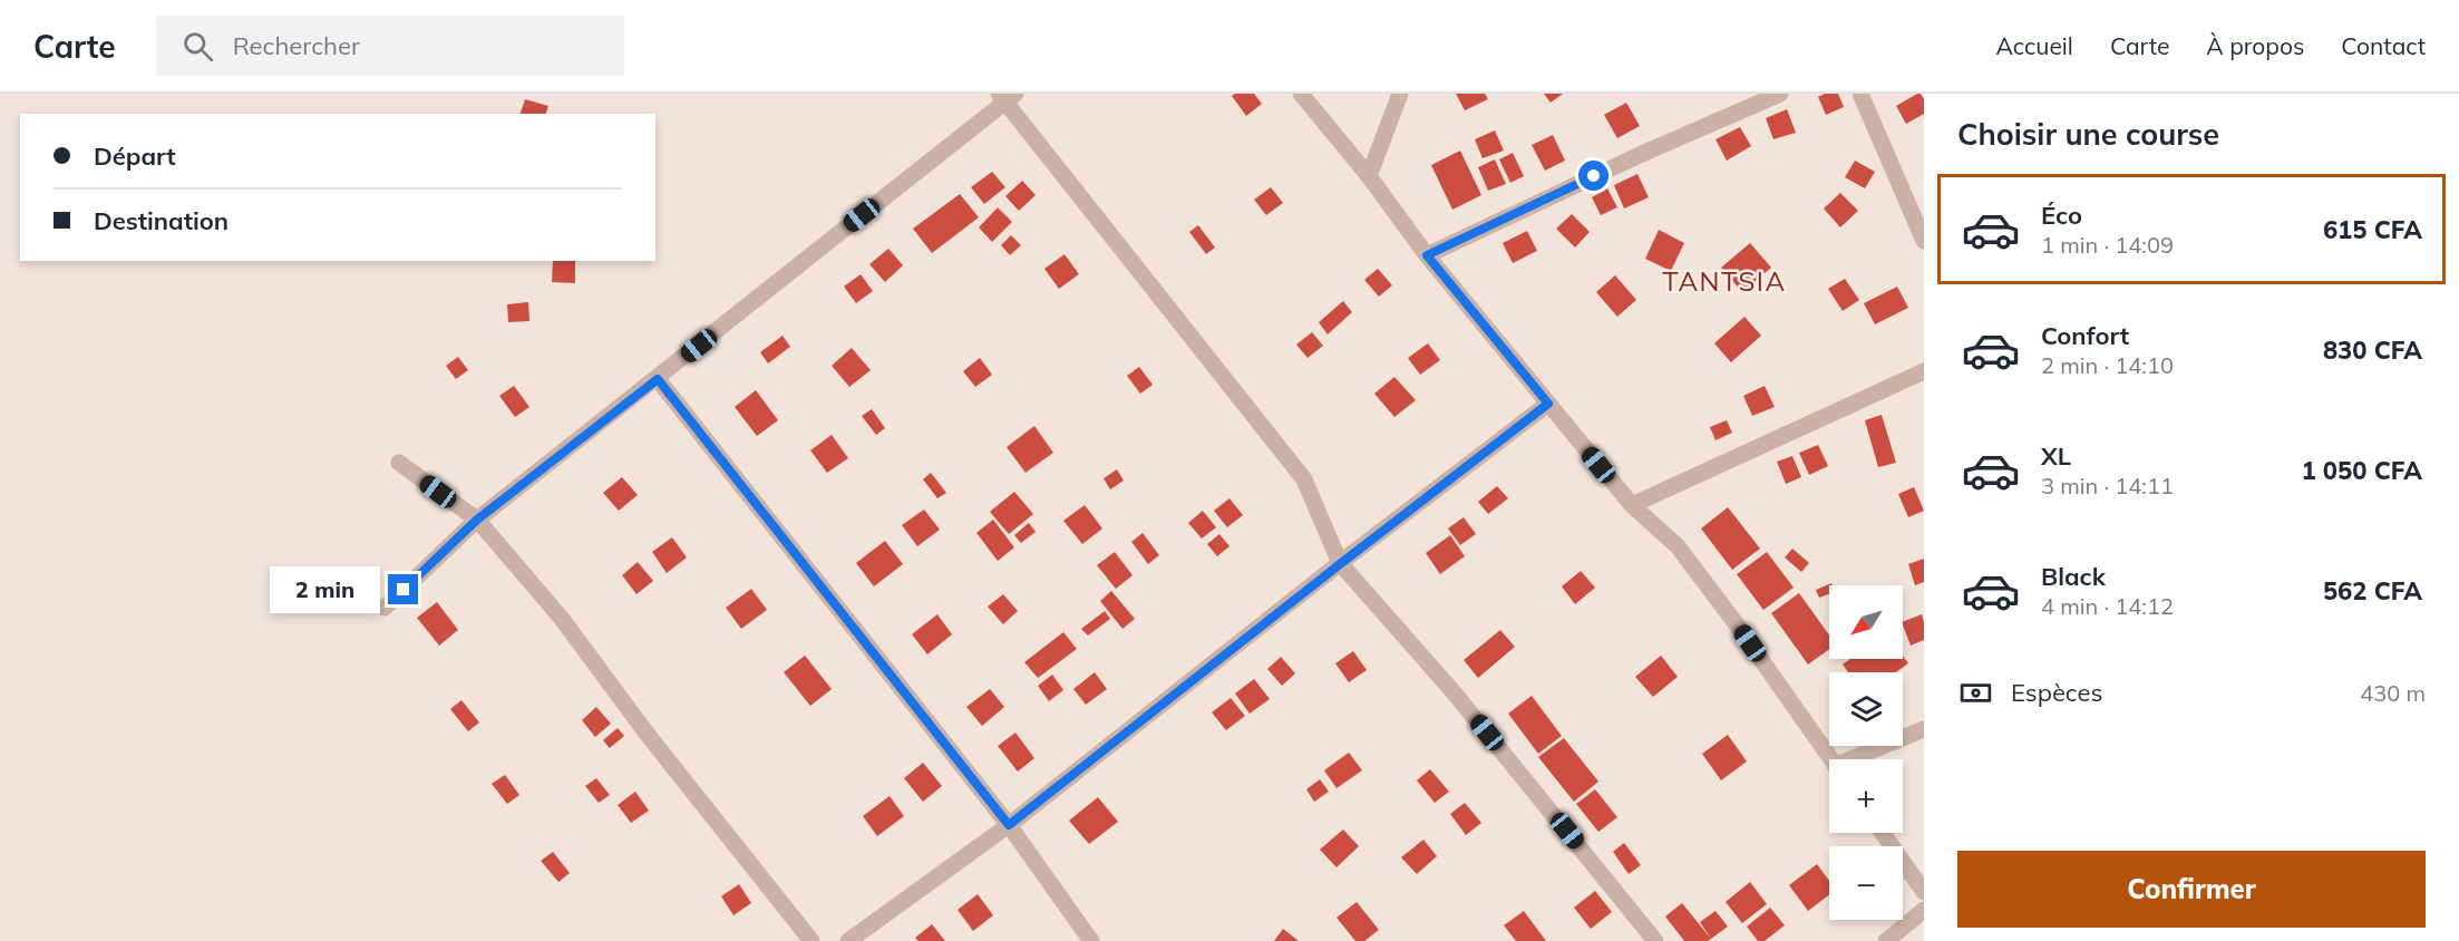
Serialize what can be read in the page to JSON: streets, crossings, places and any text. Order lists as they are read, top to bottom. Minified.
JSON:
{"districts":["TANTSIA"],"north":"bottom left","page":{"header":"Carte","search":"Rechercher","nav":["Accueil","Carte","À propos","Contact"],"heading":"Choisir une course","banner":["Départ","Destination"],"list":[{"name":"Éco","note":"1 min · 14:09","value":"615 CFA"},{"name":"Confort","note":"2 min · 14:10","value":"830 CFA"},{"name":"XL","note":"3 min · 14:11","value":"1 050 CFA"},{"name":"Black","note":"4 min · 14:12","value":"562 CFA"}],"bubble":"2 min","map_buttons":["+","−"],"pay":["Espèces","430 m"],"buttons":"Confirmer"}}
